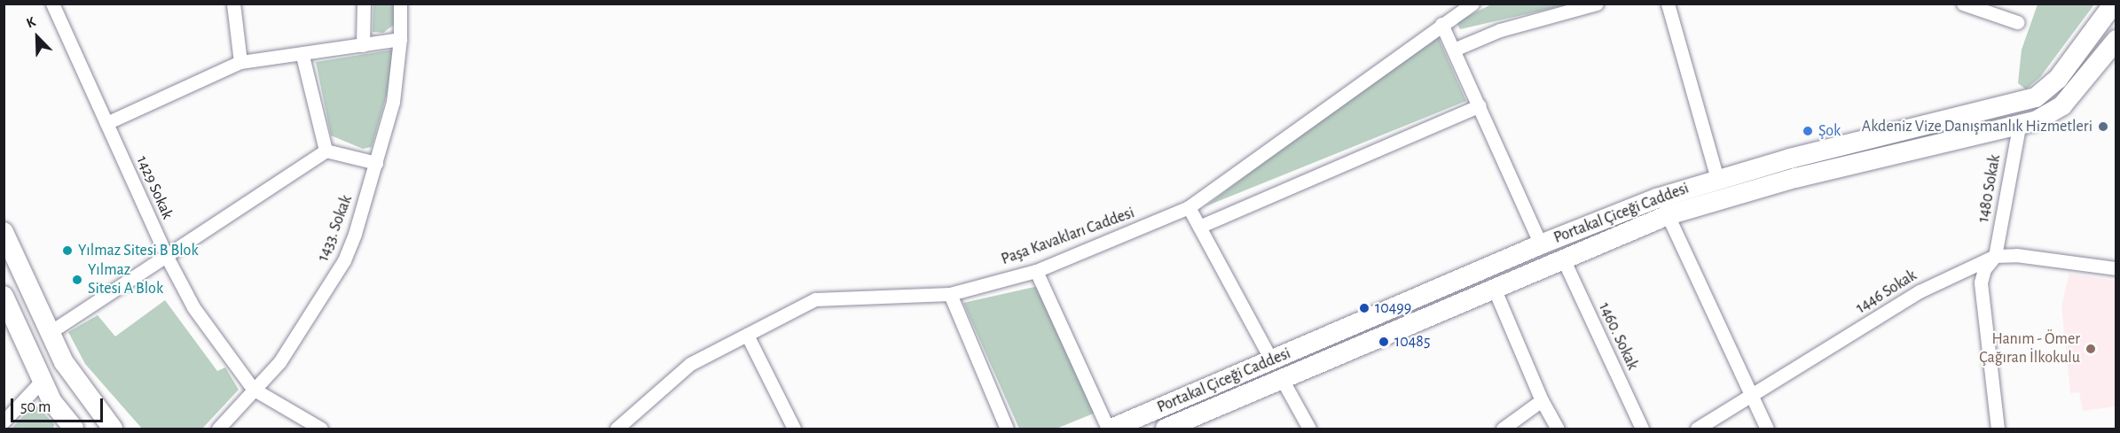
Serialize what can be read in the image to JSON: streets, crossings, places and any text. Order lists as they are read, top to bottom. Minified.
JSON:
{"streets":{"main road":["Portakal Çiceği Caddesi"],"street":["1429 Sokak","1480 Sokak","1433. Sokak","Paşa Kavakları Caddesi","1446 Sokak","1460. Sokak"]},"crossings":[["1429 Sokak","1433. Sokak"],["1480 Sokak","Portakal Çiceği Caddesi"],["1480 Sokak","1446 Sokak"],["Portakal Çiceği Caddesi","1460. Sokak"]],"places":["Akdeniz Vize Danışmanlık Hizmetleri","Şok","Yılmaz Sitesi B Blok","Yılmaz Sitesi A Blok","10499","10485","Hanım - Ömer Çağıran İlkokulu"],"scale_bar":"50 m","north":"top left"}
